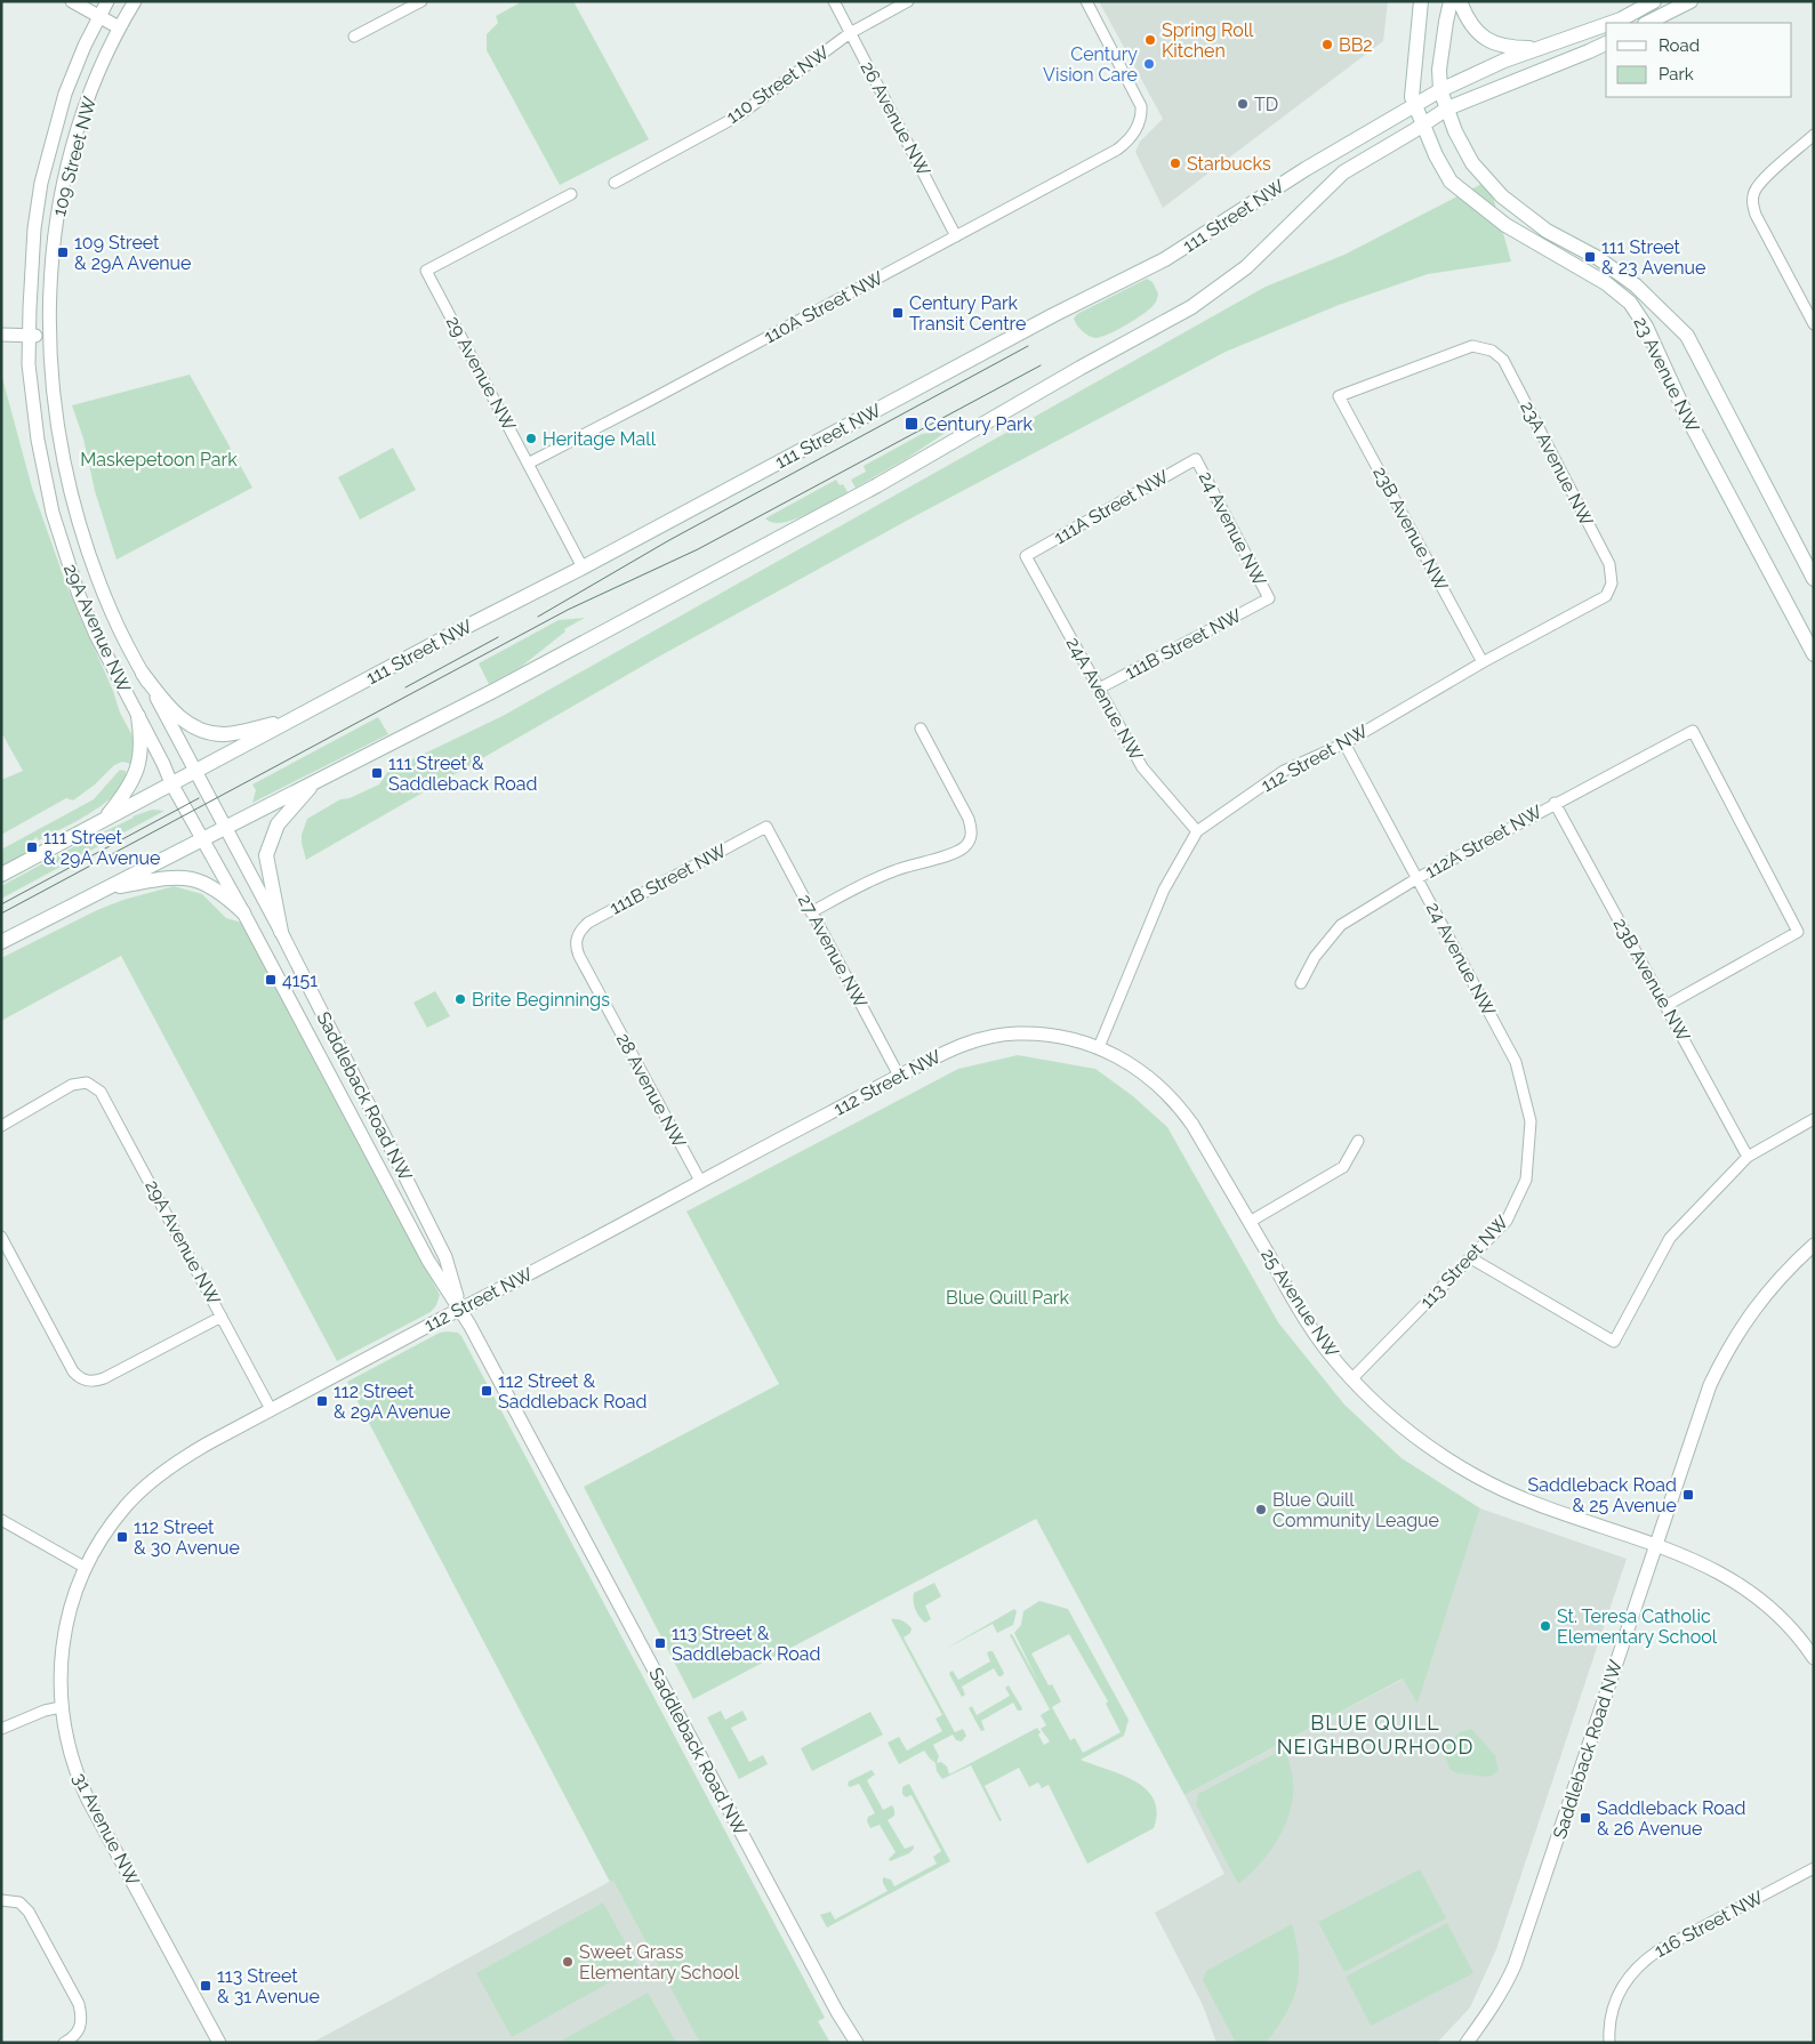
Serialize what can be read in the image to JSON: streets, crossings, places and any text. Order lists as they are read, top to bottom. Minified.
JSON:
{"streets":{"main road":["111 Street NW","23 Avenue NW"],"street":["110 Street NW","26 Avenue NW","109 Street NW","110A Street NW","29 Avenue NW","23A Avenue NW","111A Street NW","24 Avenue NW","23B Avenue NW","29A Avenue NW","111B Street NW","24A Avenue NW","112 Street NW","112A Street NW","27 Avenue NW","28 Avenue NW","Saddleback Road NW","113 Street NW","25 Avenue NW","31 Avenue NW","116 Street NW"]},"crossings":[["110 Street NW","26 Avenue NW"],["26 Avenue NW","110A Street NW"],["109 Street NW","29A Avenue NW"],["111 Street NW","29 Avenue NW"],["111 Street NW","23 Avenue NW"],["111 Street NW","29A Avenue NW"],["111 Street NW","Saddleback Road NW"],["110A Street NW","29 Avenue NW"],["23A Avenue NW","23B Avenue NW"],["23A Avenue NW","112 Street NW"],["111A Street NW","24 Avenue NW"],["111A Street NW","24A Avenue NW"],["24 Avenue NW","111B Street NW"],["24 Avenue NW","112 Street NW"],["24 Avenue NW","112A Street NW"],["24 Avenue NW","113 Street NW"],["23B Avenue NW","112 Street NW"],["23B Avenue NW","112A Street NW"],["29A Avenue NW","112 Street NW"],["29A Avenue NW","Saddleback Road NW"],["111B Street NW","24A Avenue NW"],["111B Street NW","27 Avenue NW"],["111B Street NW","28 Avenue NW"],["24A Avenue NW","112 Street NW"],["112 Street NW","27 Avenue NW"],["112 Street NW","28 Avenue NW"],["112 Street NW","Saddleback Road NW"],["112 Street NW","25 Avenue NW"],["112 Street NW","31 Avenue NW"],["Saddleback Road NW","25 Avenue NW"],["113 Street NW","25 Avenue NW"]],"districts":["BLUE QUILL NEIGHBOURHOOD"],"parks":["Maskepetoon Park","Blue Quill Park"],"places":{"other":["Spring Roll Kitchen","BB2","Century Vision Care","TD","Starbucks","Heritage Mall","Brite Beginnings","Blue Quill Community League","St. Teresa Catholic Elementary School","Sweet Grass Elementary School"],"transit":["109 Street & 29A Avenue","111 Street & 23 Avenue","Century Park Transit Centre","Century Park","111 Street & Saddleback Road","111 Street & 29A Avenue","4151","112 Street & Saddleback Road","112 Street & 29A Avenue","Saddleback Road & 25 Avenue","112 Street & 30 Avenue","113 Street & Saddleback Road","Saddleback Road & 26 Avenue","113 Street & 31 Avenue"]},"legend":["Road","Park"]}
